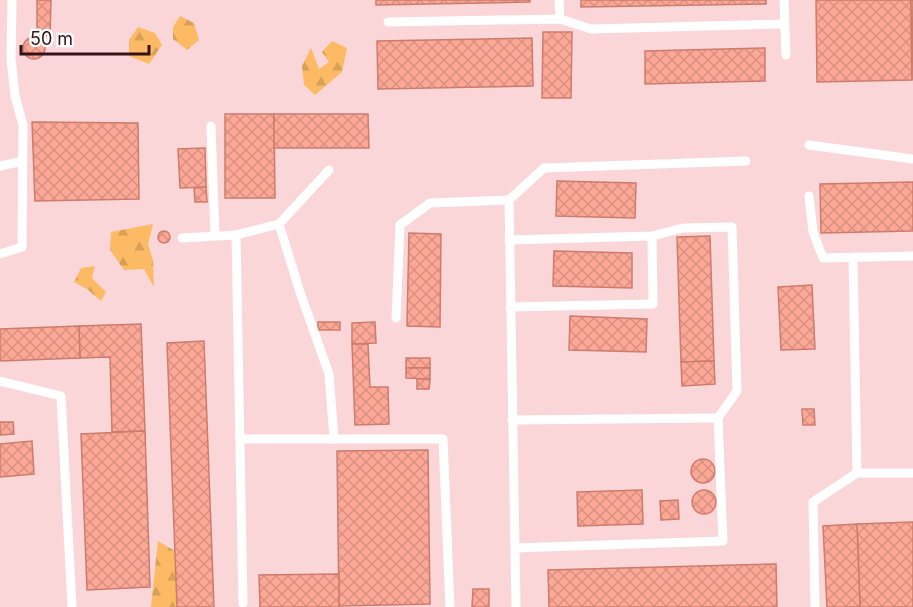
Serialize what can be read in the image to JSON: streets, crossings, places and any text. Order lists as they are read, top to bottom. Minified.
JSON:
{"scale_bar":"50 m"}
